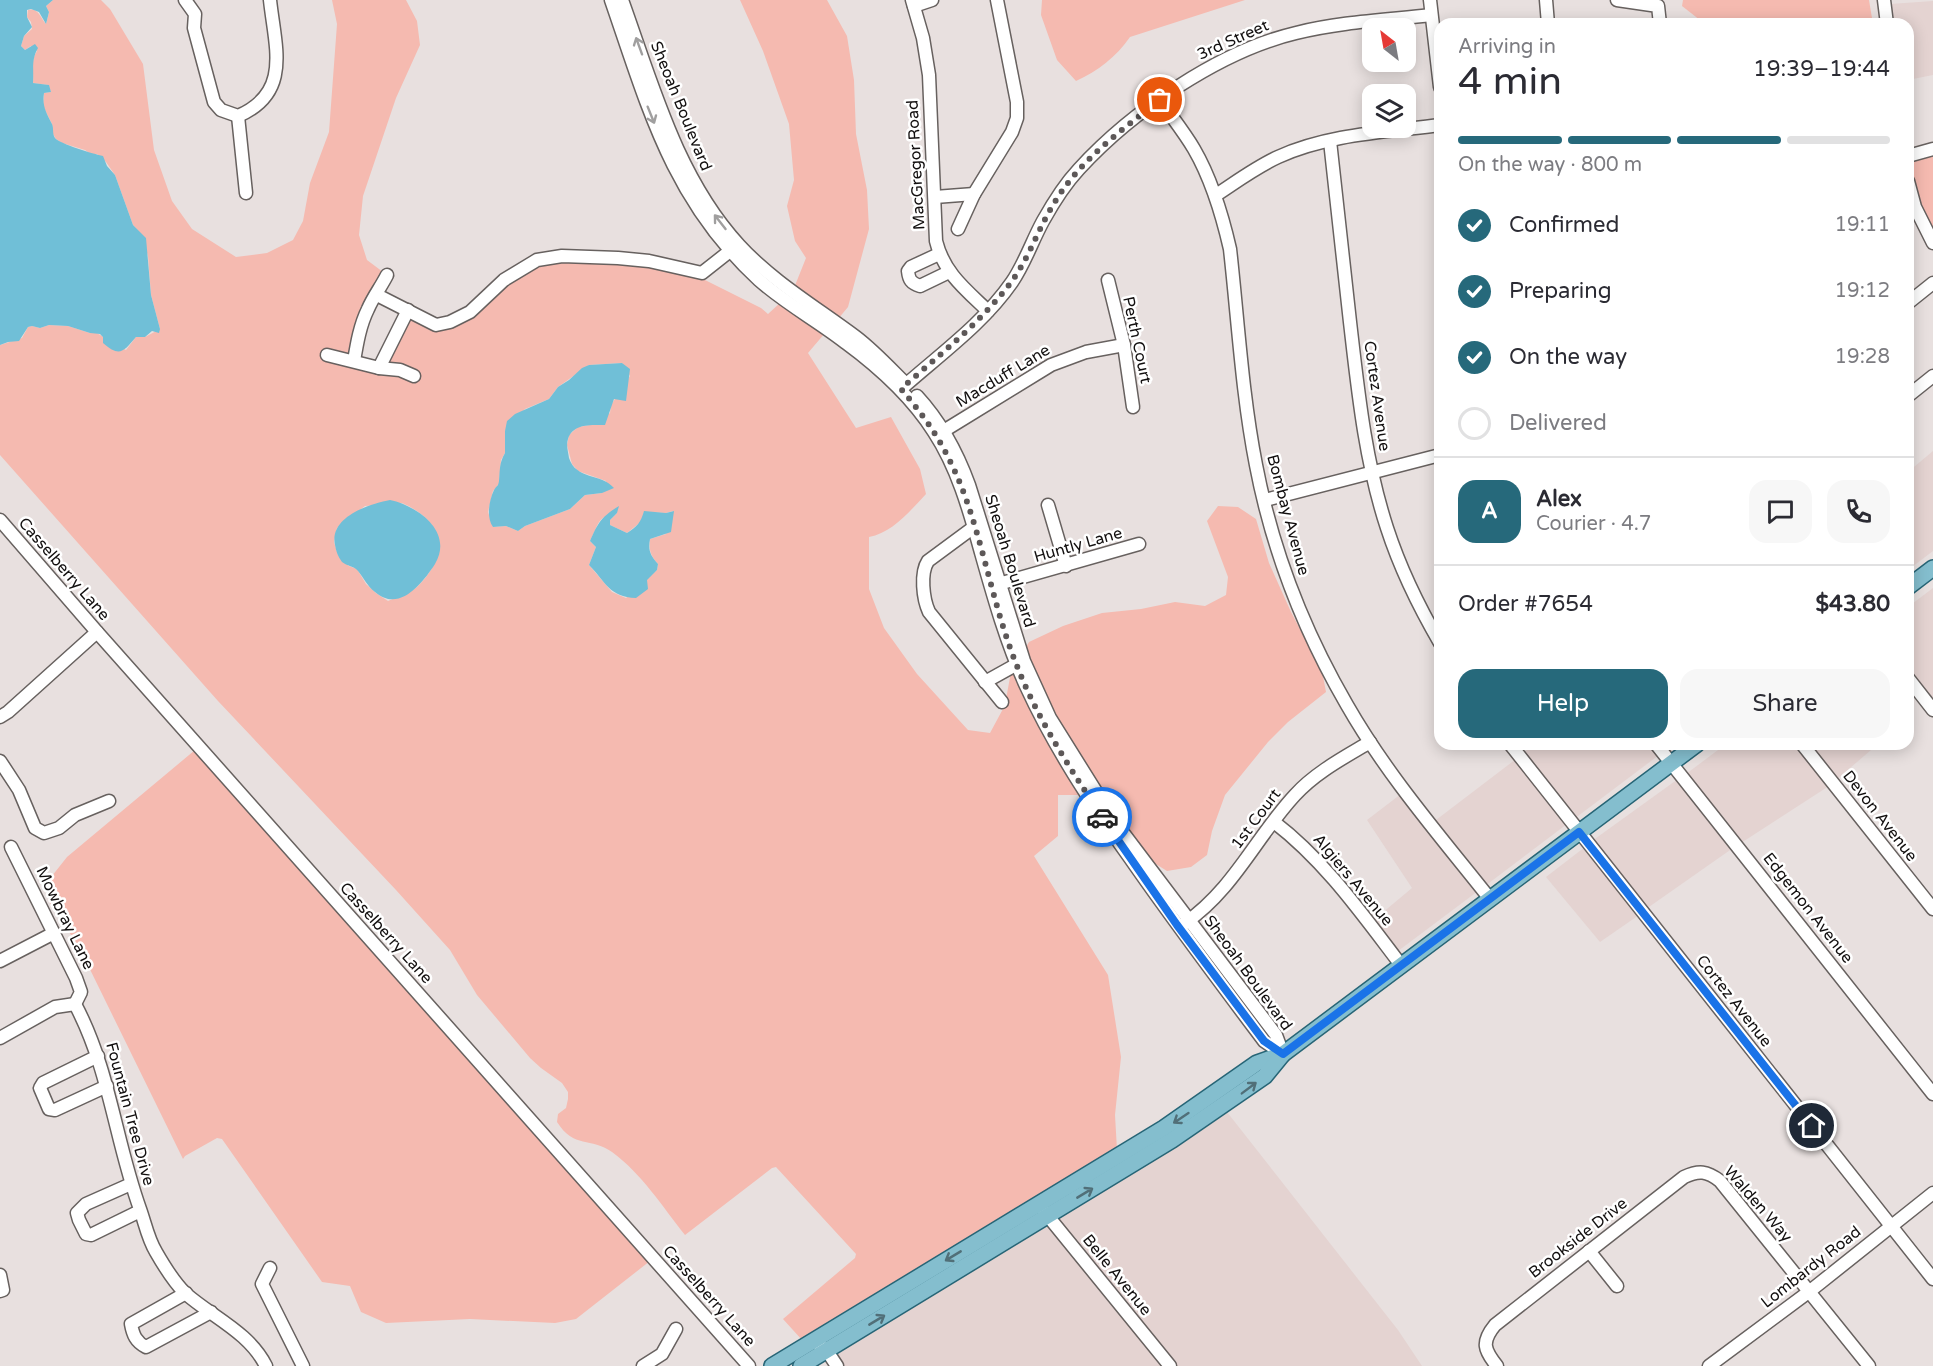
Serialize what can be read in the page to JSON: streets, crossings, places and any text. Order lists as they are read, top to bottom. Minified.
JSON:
{"streets":{"street":["3rd Street","Sheoah Boulevard","MacGregor Road","Perth Court","Macduff Lane","Cortez Avenue","Bombay Avenue","Huntly Lane","Casselberry Lane","Devon Avenue","1st Court","Algiers Avenue","Edgemon Avenue","Mowbray Lane","Fountain Tree Drive","Walden Way","Brookside Drive","Lombardy Road","Belle Avenue"]},"crossings":[["3rd Street","Sheoah Boulevard"],["3rd Street","MacGregor Road"],["3rd Street","Bombay Avenue"],["Sheoah Boulevard","Macduff Lane"],["Sheoah Boulevard","Huntly Lane"],["Sheoah Boulevard","1st Court"],["Perth Court","Macduff Lane"],["Cortez Avenue","Lombardy Road"],["Bombay Avenue","1st Court"],["1st Court","Algiers Avenue"],["Mowbray Lane","Fountain Tree Drive"],["Walden Way","Brookside Drive"],["Walden Way","Lombardy Road"]],"north":"top left","page":{"heading":["4 min","Arriving in","19:39–19:44"],"panel":["Alex","Courier · 4.7","Order #7654","$43.80"],"bar":"On the way · 800 m","list":[["Confirmed","19:11"],["Preparing","19:12"],["On the way","19:28"],"Delivered"],"round":"A","buttons":["Help","Share"]}}
